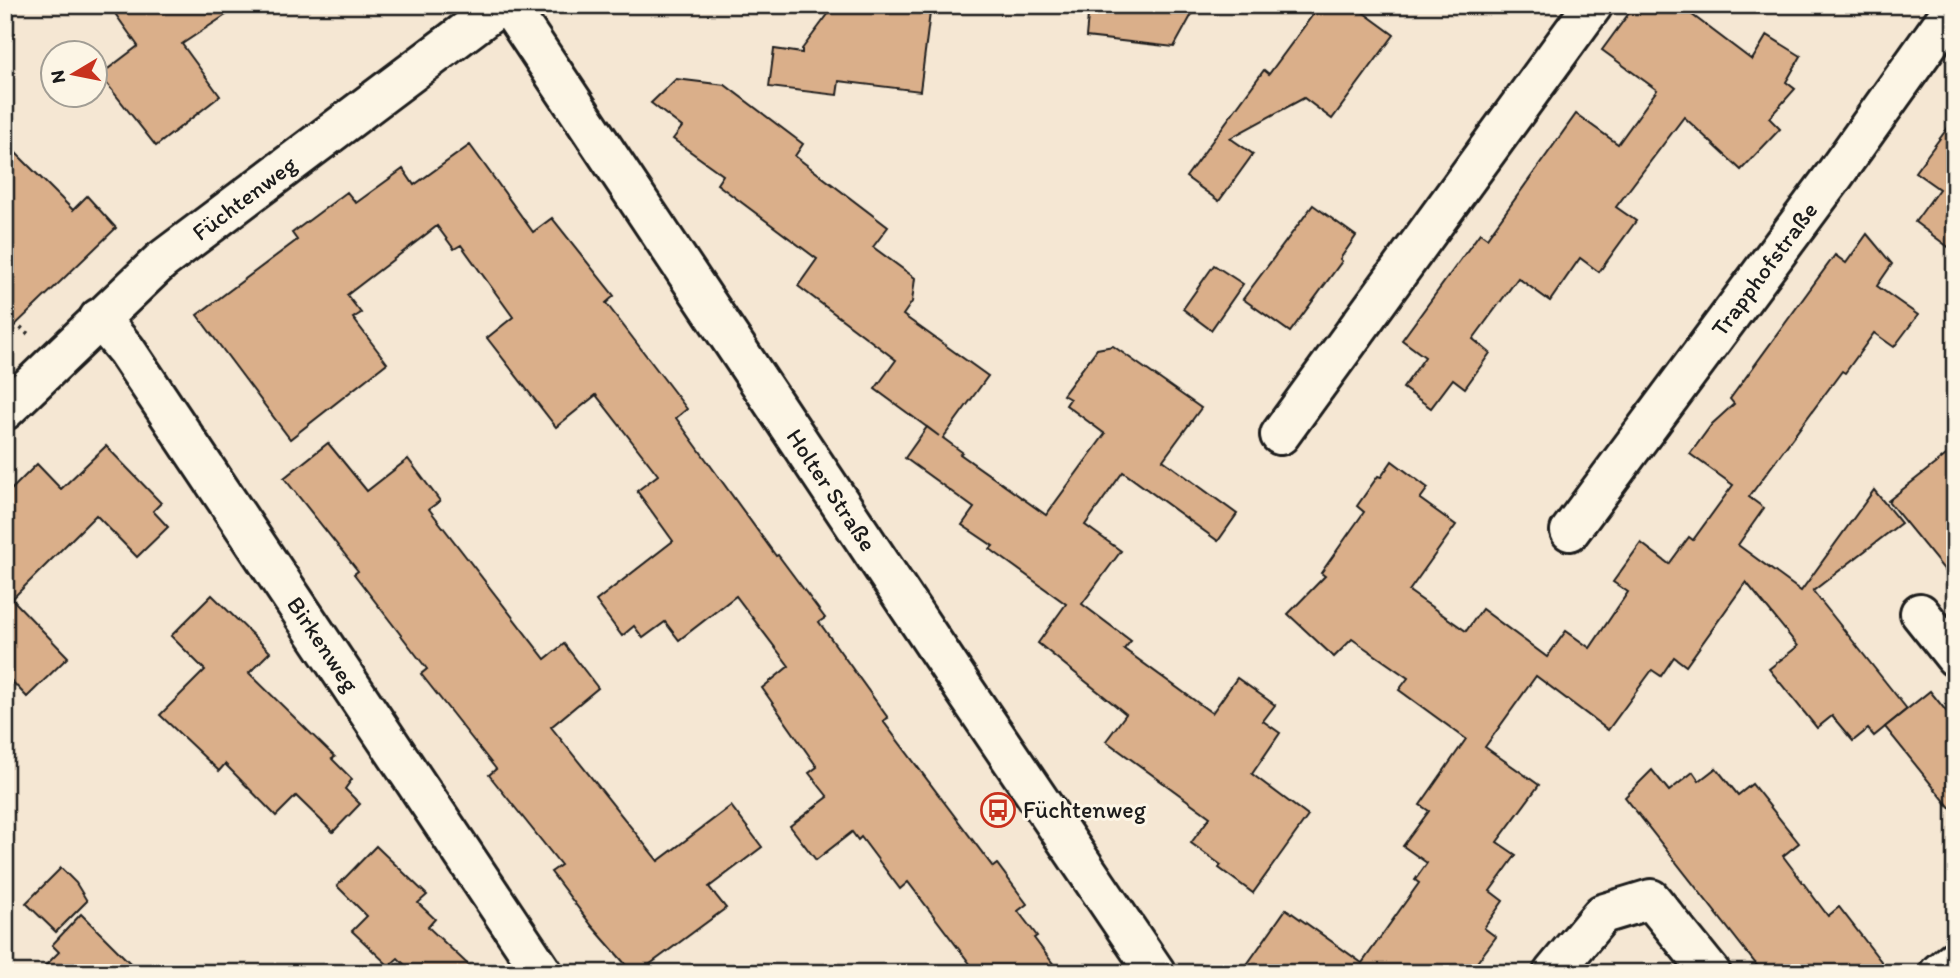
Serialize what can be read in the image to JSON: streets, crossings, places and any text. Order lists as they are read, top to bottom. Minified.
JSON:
{"streets":{"street":["Füchtenweg","Trapphofstraße","Holter Straße","Birkenweg"]},"crossings":[["Füchtenweg","Birkenweg"]],"places":{"bus stop":["Füchtenweg"]},"north":"left"}
